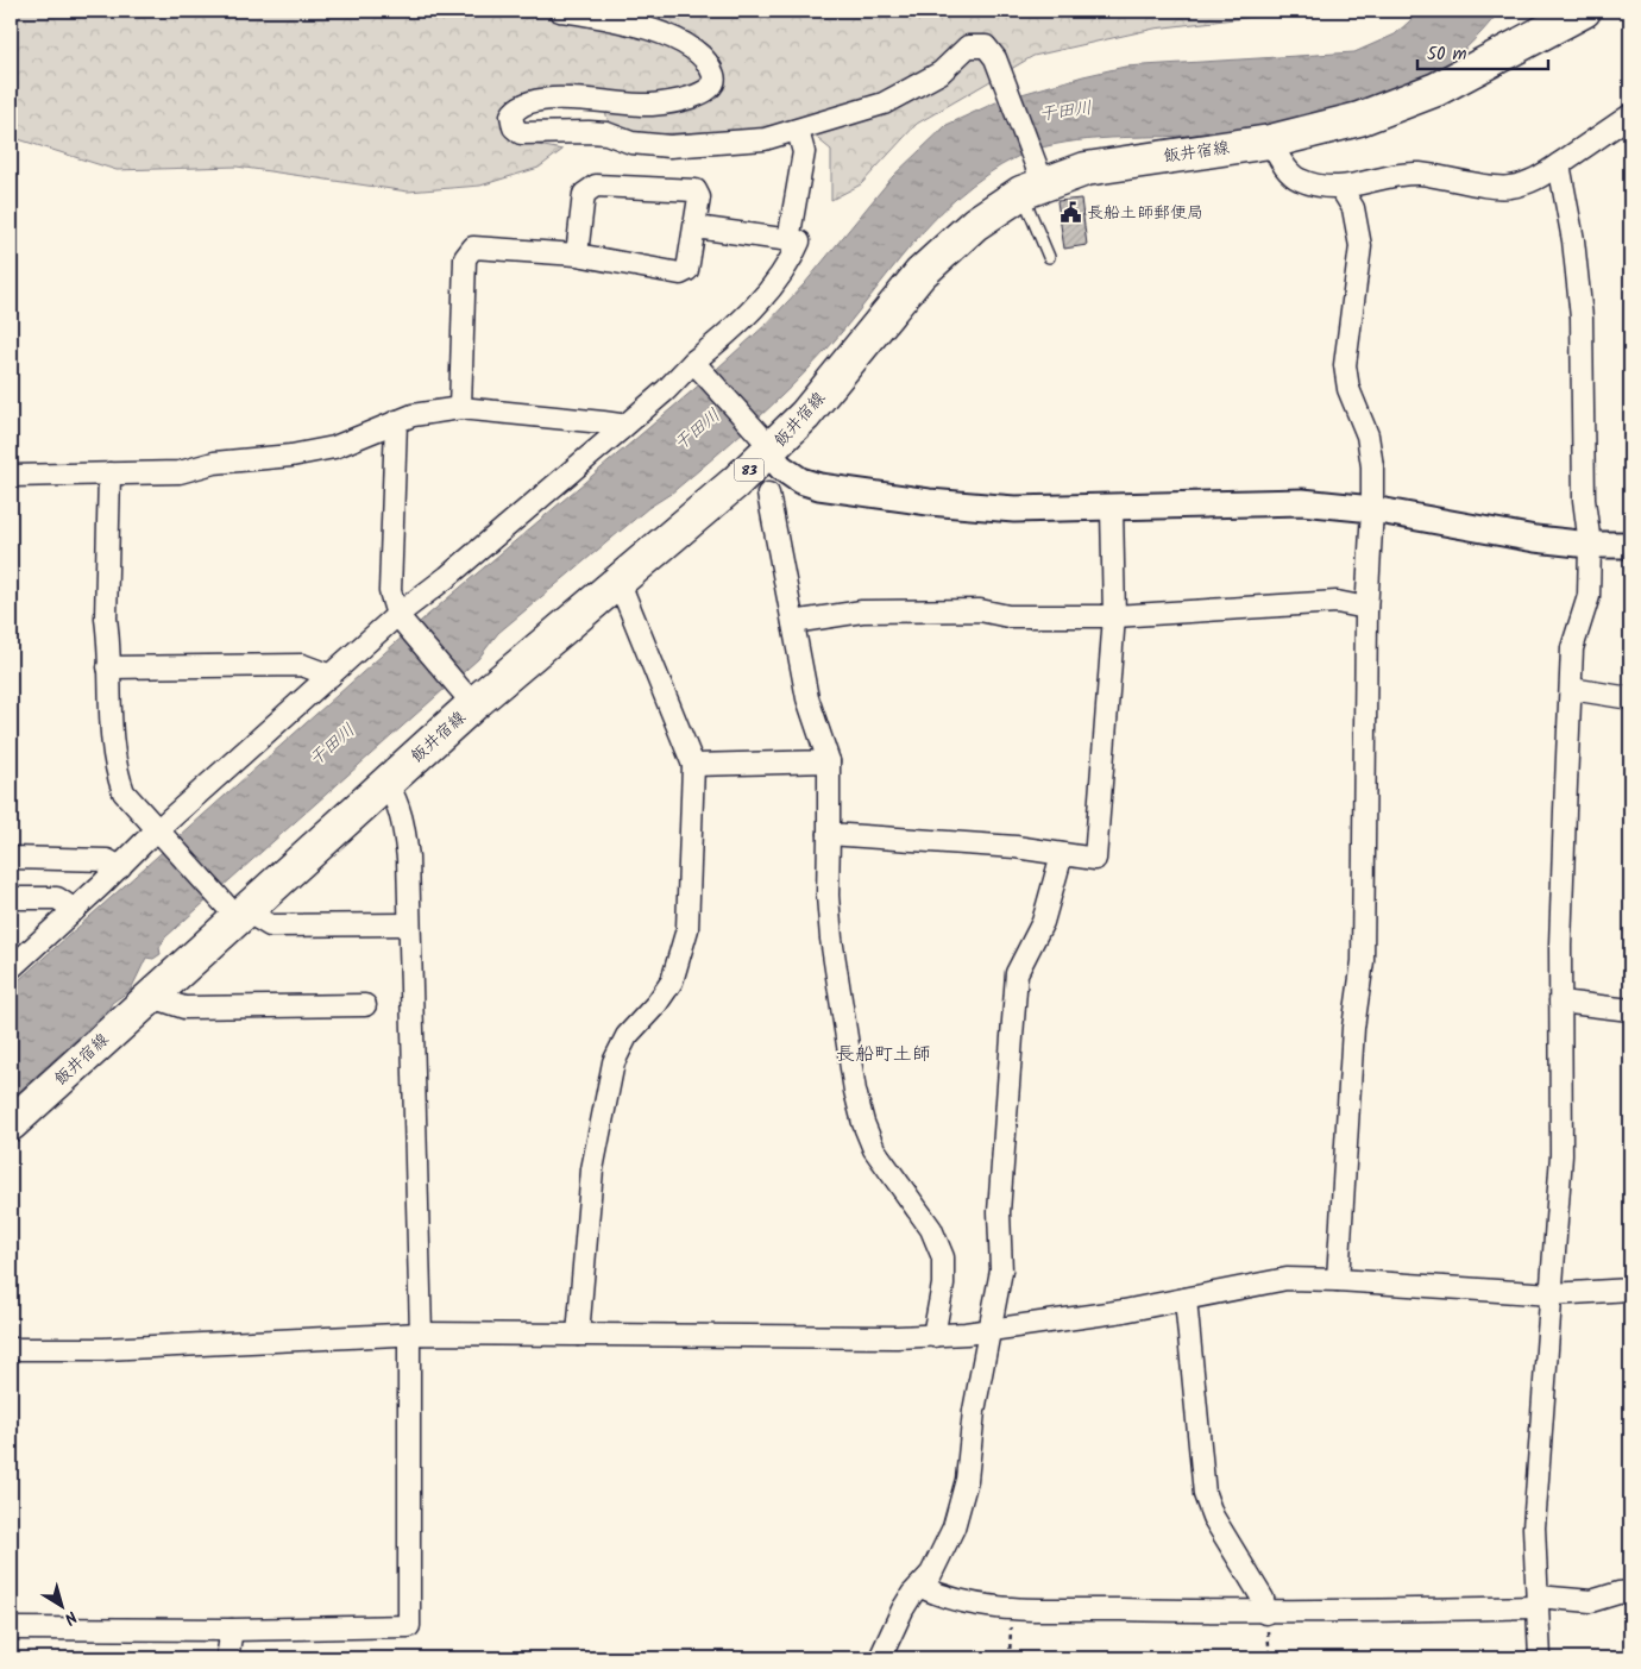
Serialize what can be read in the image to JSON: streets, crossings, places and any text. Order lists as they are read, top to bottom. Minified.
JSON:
{"streets":{"main road":["飯井宿線","83"]},"districts":["長船町土師"],"water":["干田川"],"places":{"public building":["長船土師郵便局"]},"scale_bar":"50 m","north":"bottom right"}
